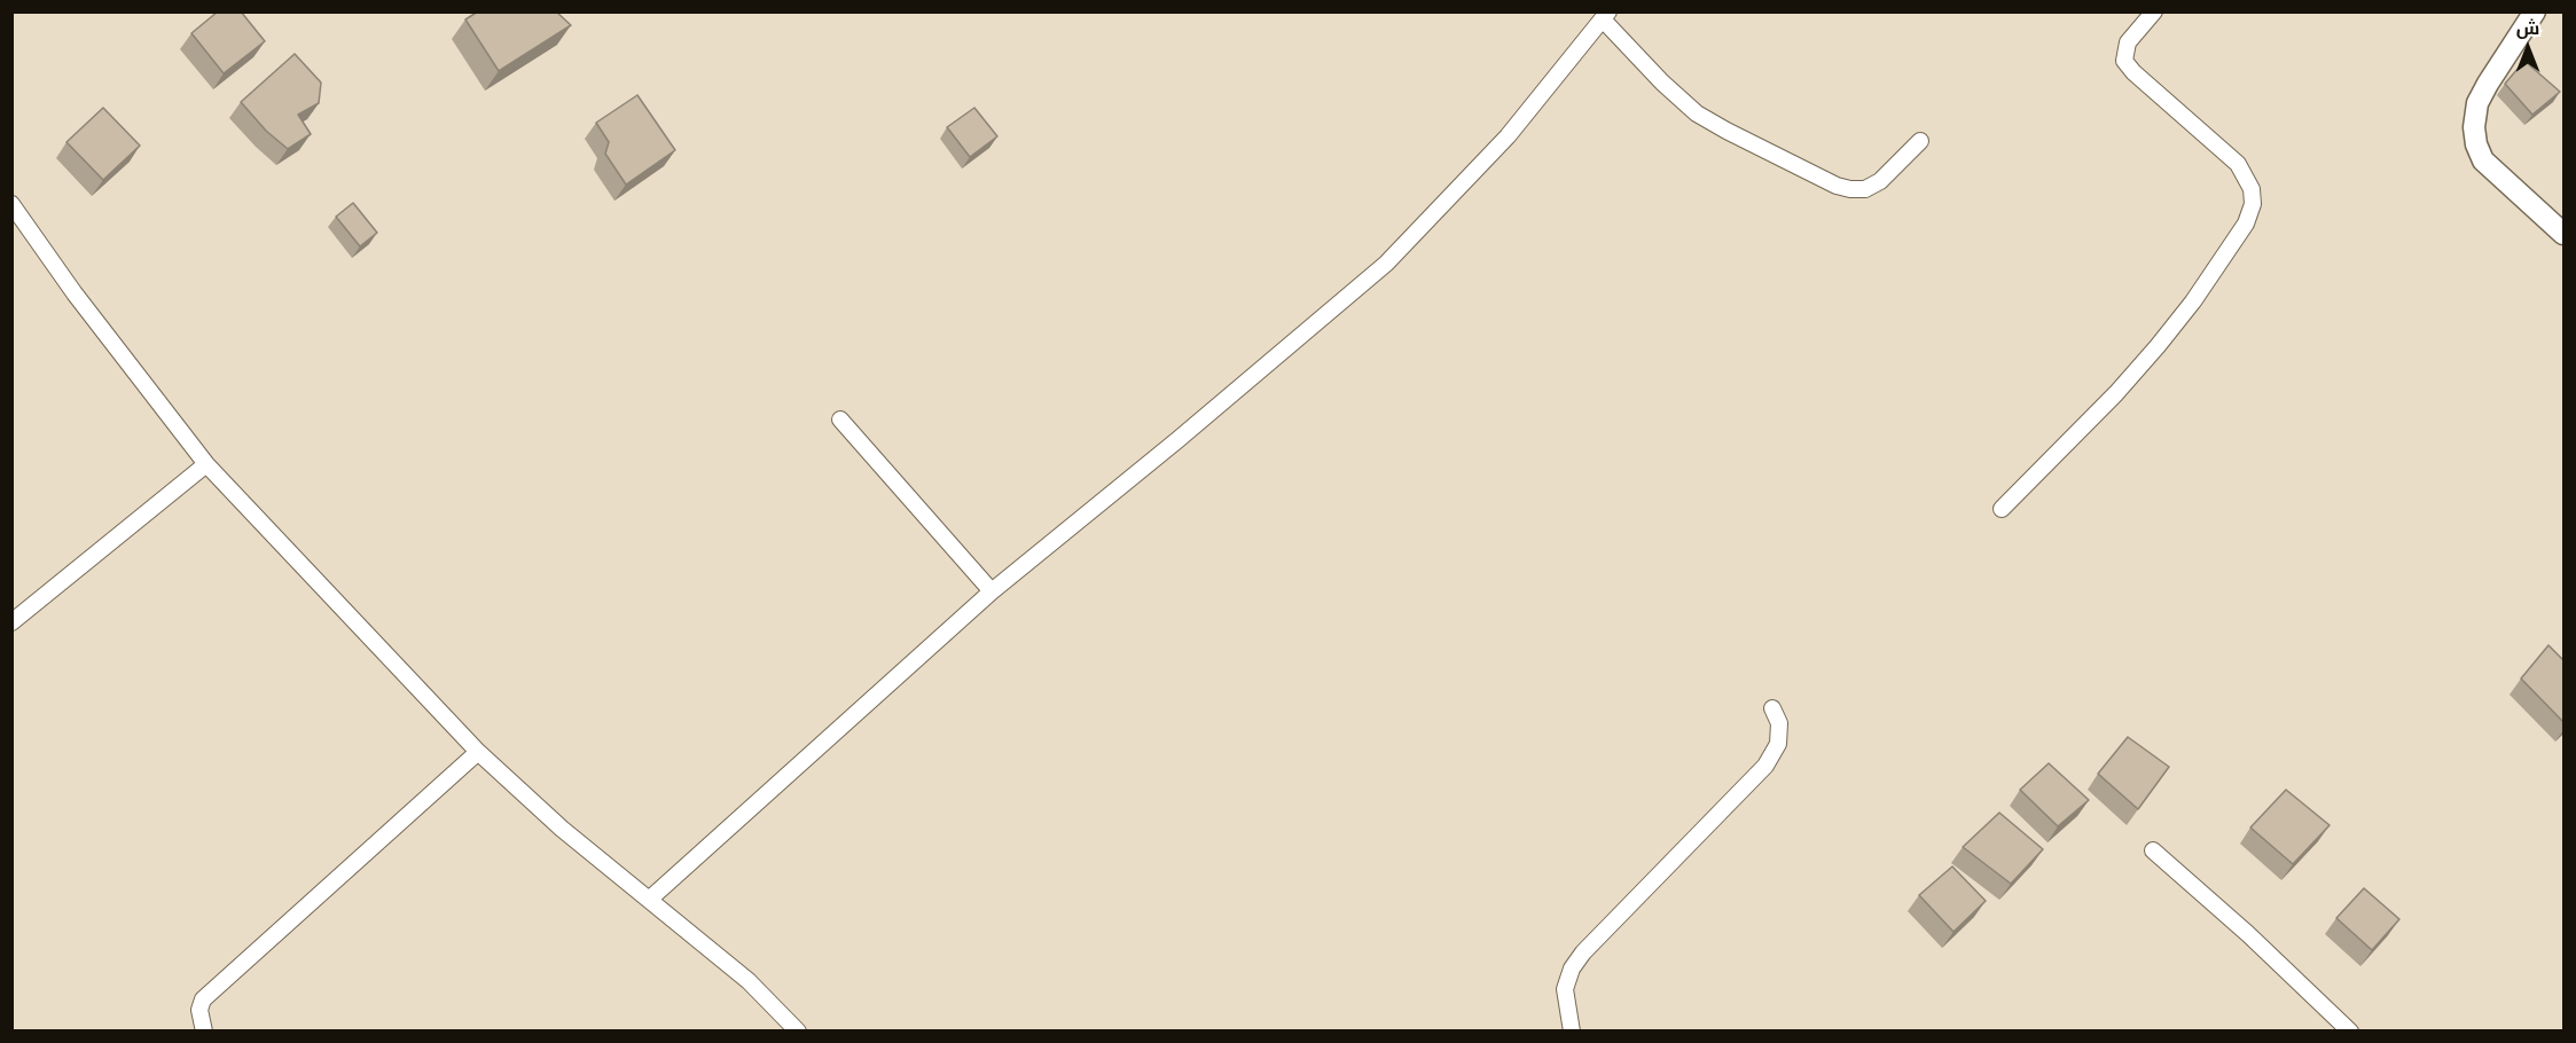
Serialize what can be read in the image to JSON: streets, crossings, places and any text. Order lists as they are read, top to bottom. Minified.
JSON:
{"north":"top"}
